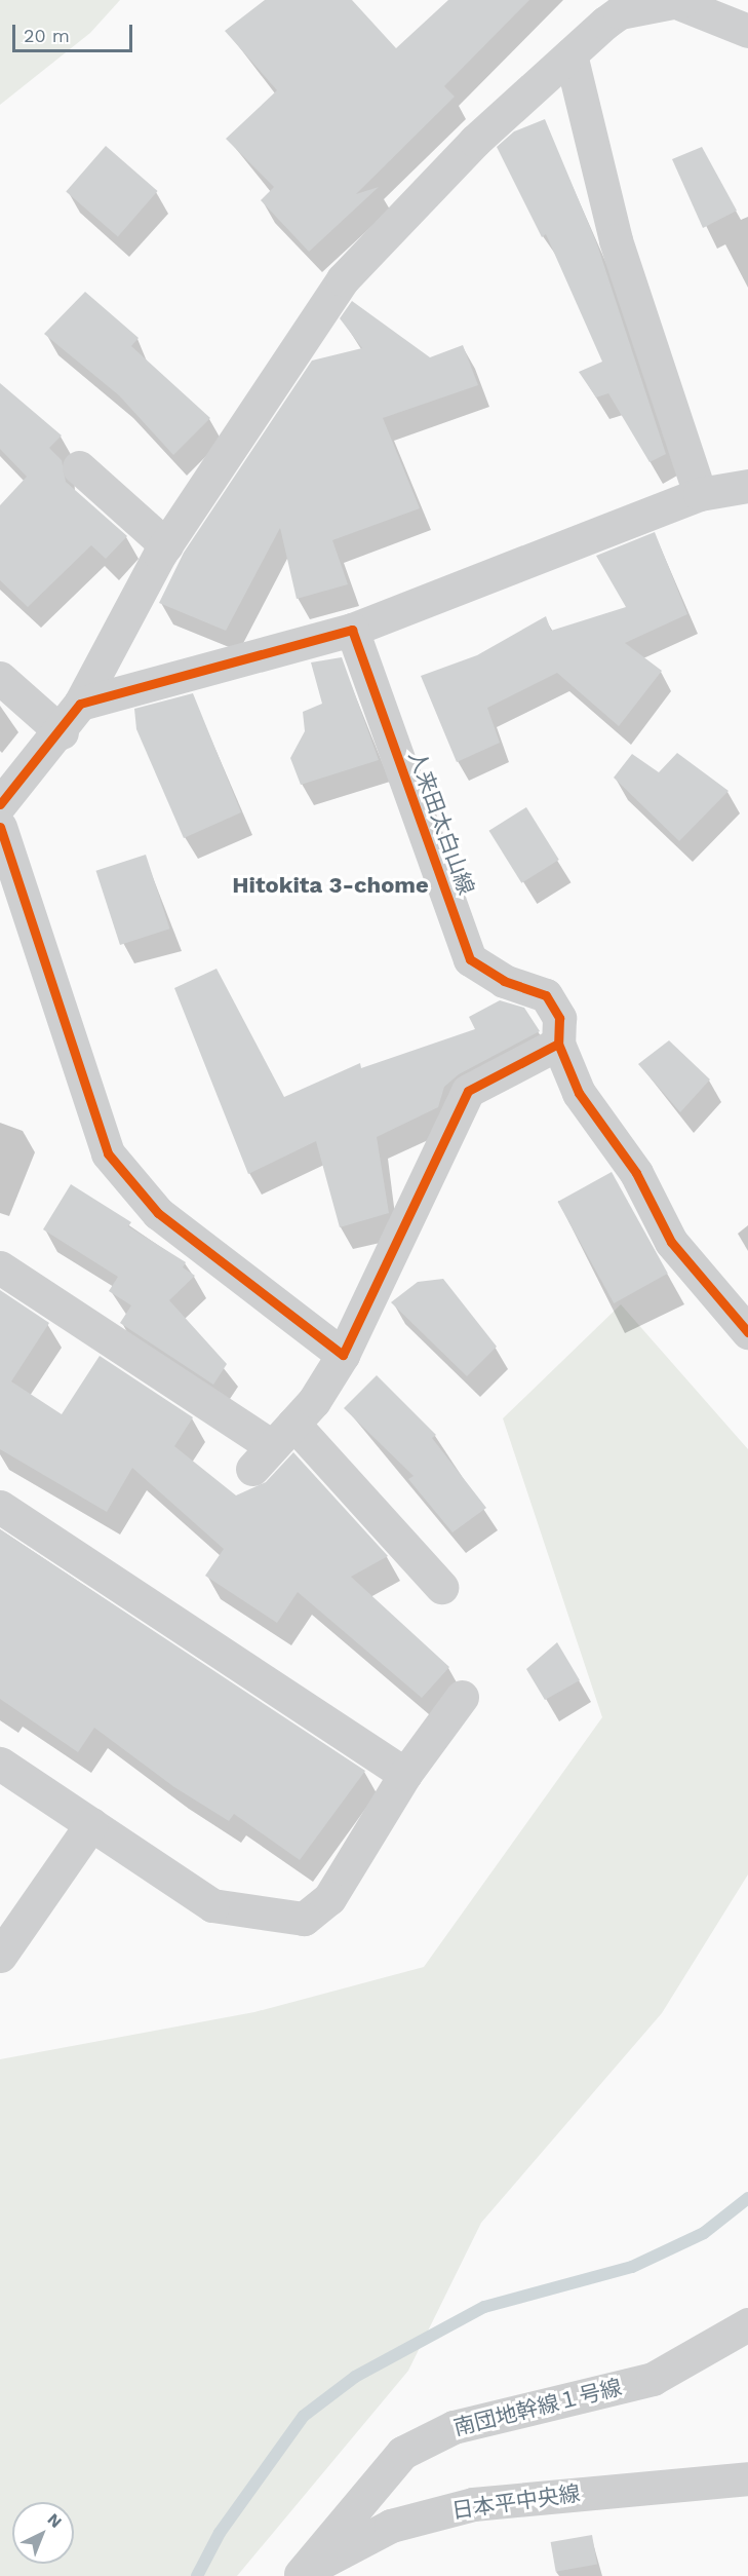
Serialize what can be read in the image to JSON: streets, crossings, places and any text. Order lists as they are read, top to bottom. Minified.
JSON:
{"streets":{"street":["人来田太白山線","南団地幹線１号線","日本平中央線"]},"crossings":[["南団地幹線１号線","日本平中央線"]],"districts":["Hitokita 3-chome"],"scale_bar":"20 m","north":"top right"}
